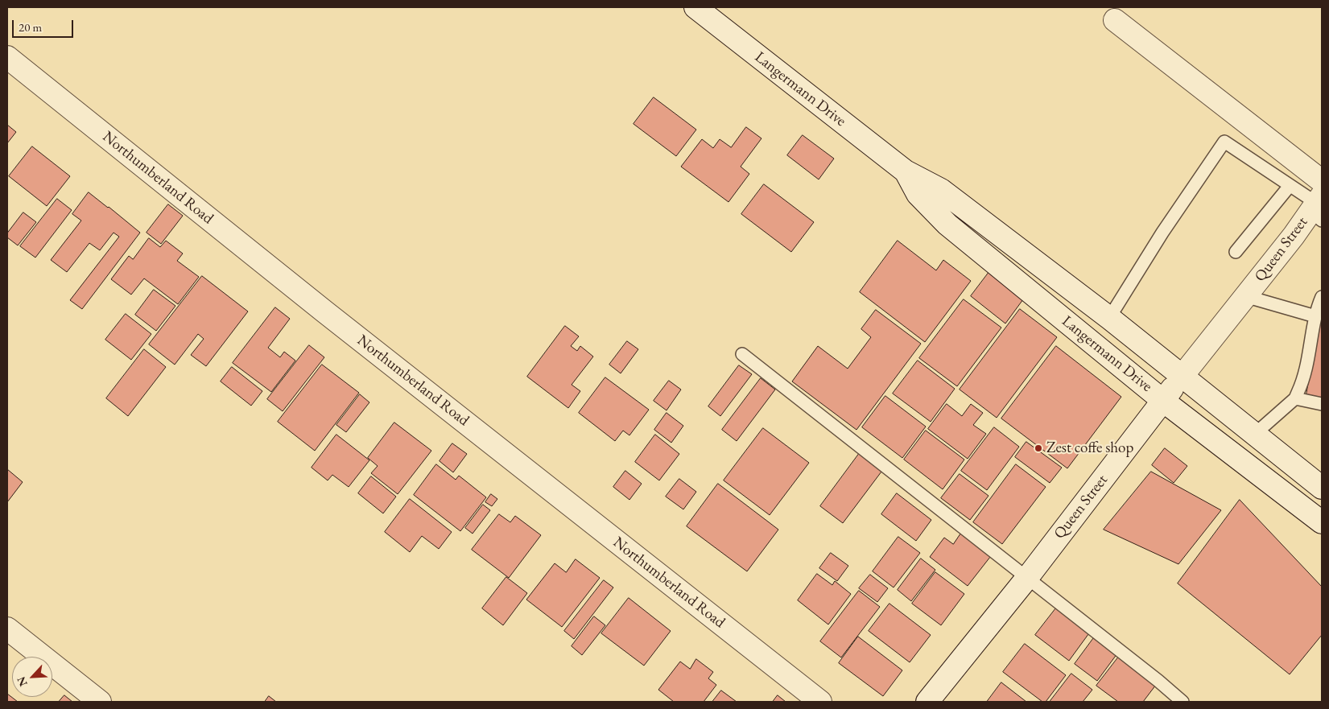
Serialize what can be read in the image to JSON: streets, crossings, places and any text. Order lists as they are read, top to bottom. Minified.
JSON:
{"streets":{"main road":["Langermann Drive","Northumberland Road","Queen Street"]},"crossings":[["Langermann Drive","Queen Street"]],"places":["Zest coffe shop"],"scale_bar":"20 m","north":"bottom left"}
